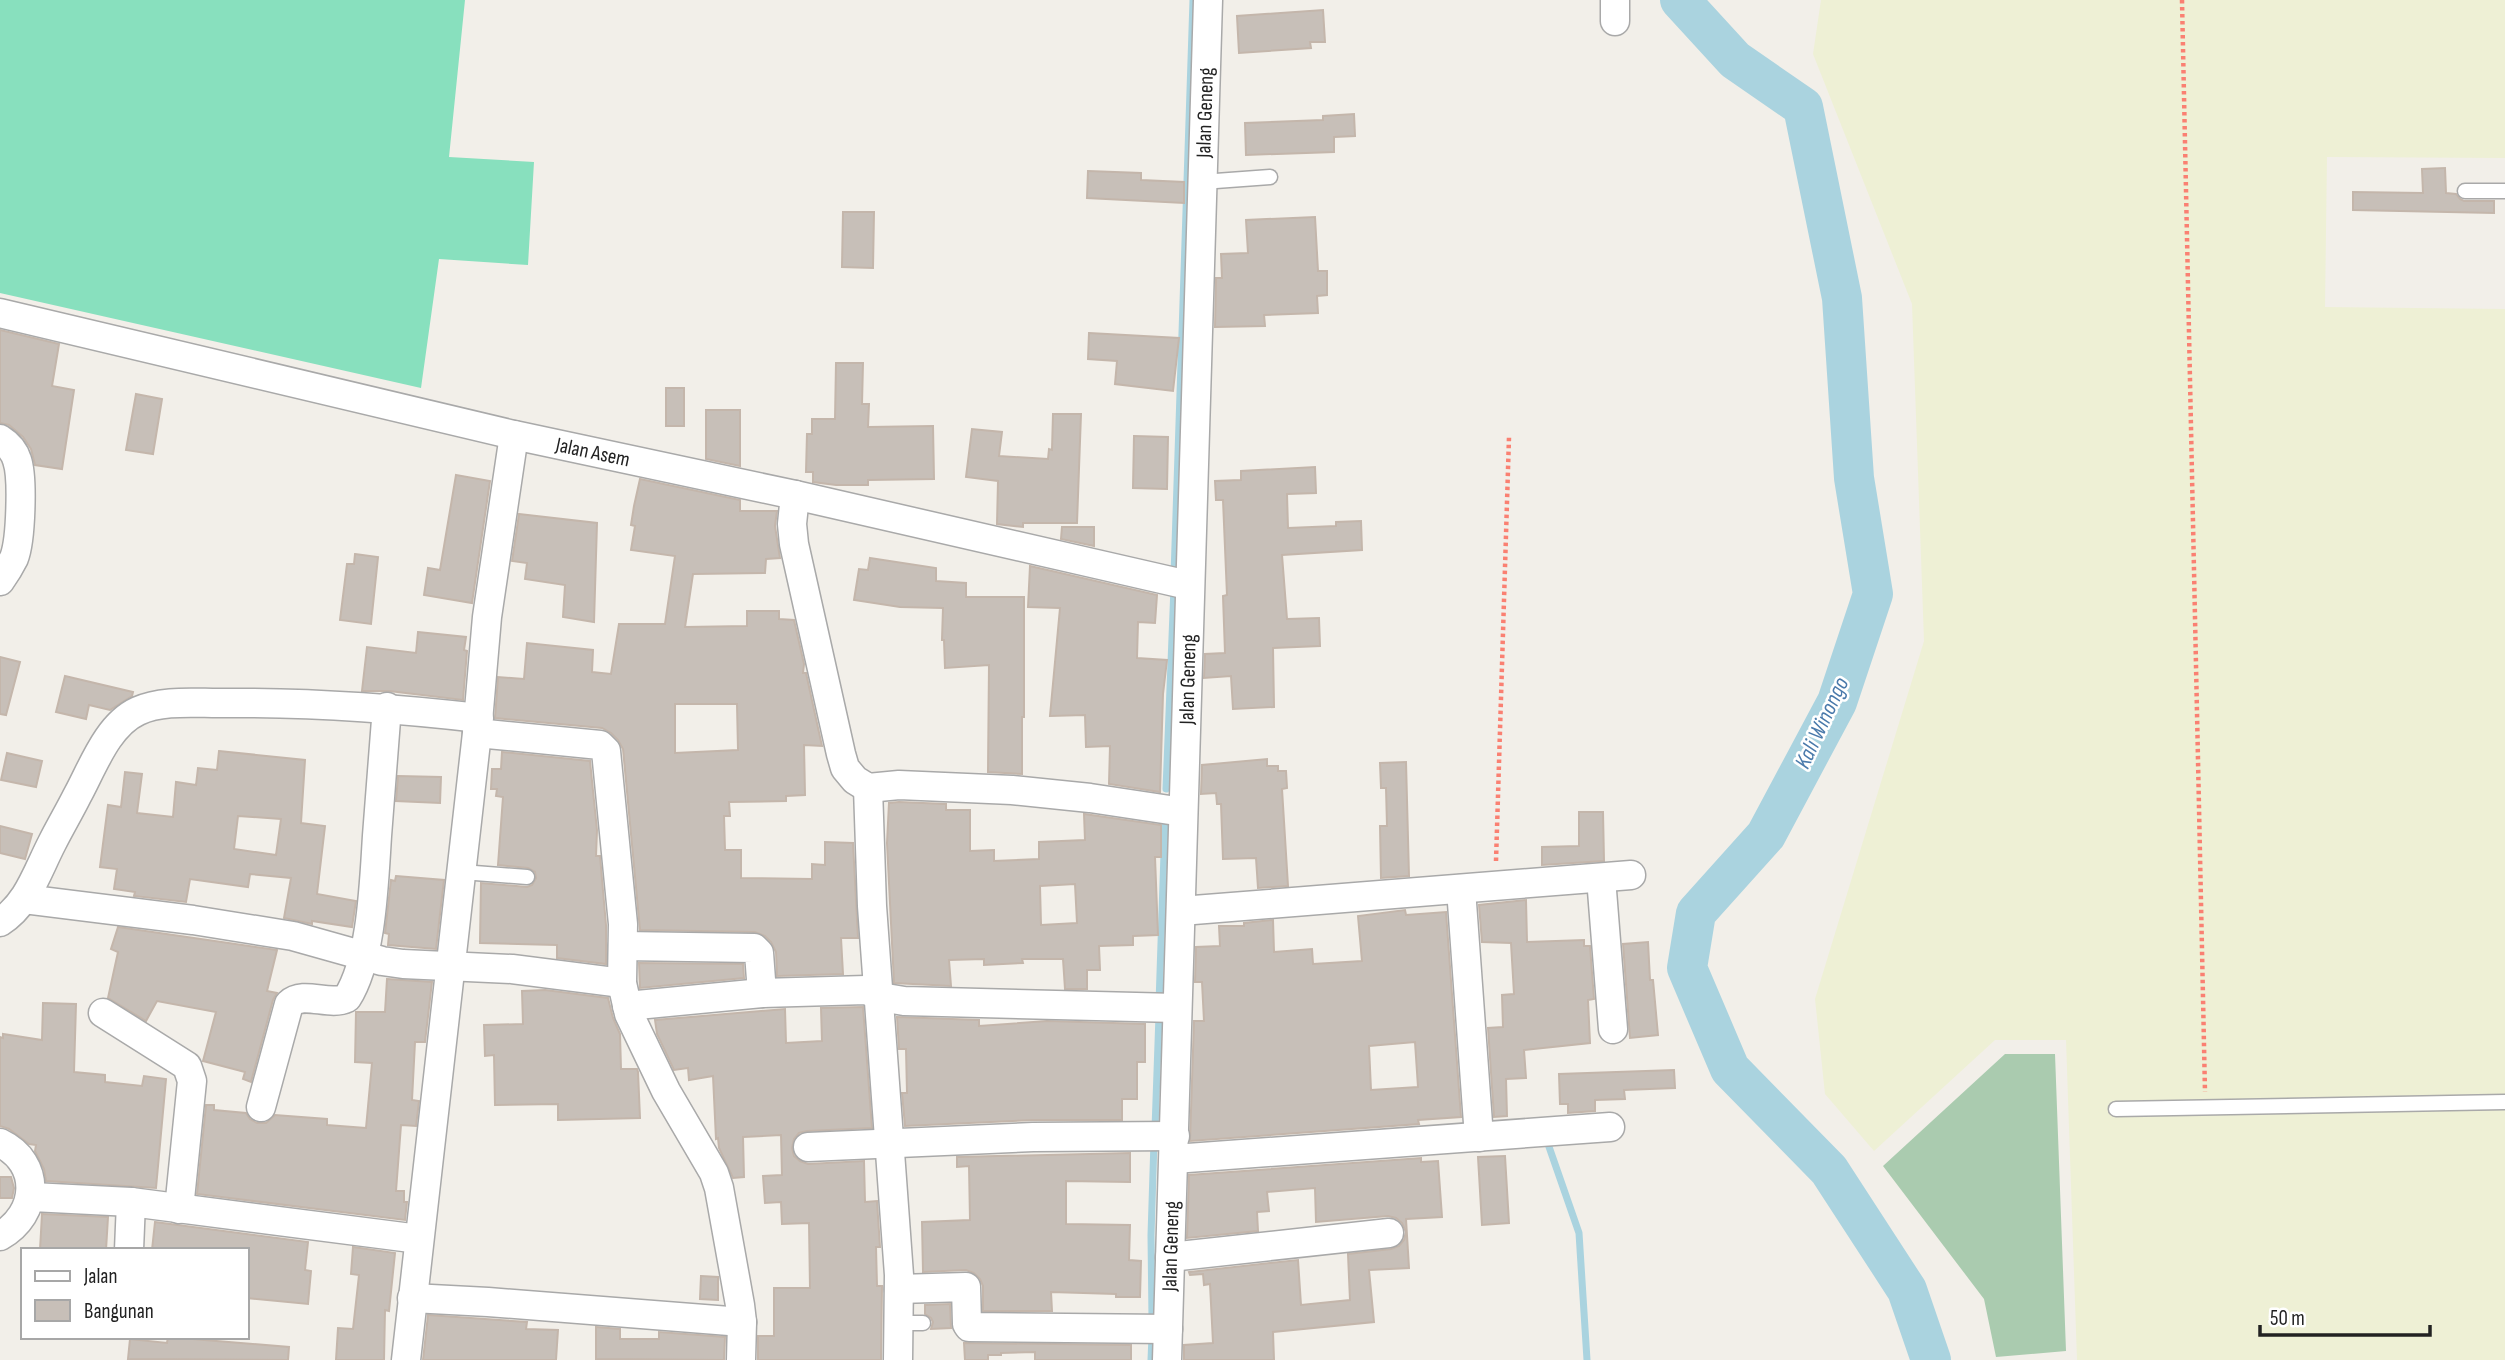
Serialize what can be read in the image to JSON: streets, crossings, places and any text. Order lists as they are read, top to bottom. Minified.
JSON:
{"streets":{"street":["Jalan Geneng","Jalan Asem"]},"crossings":[["Jalan Geneng","Jalan Asem"]],"water":["Kali Winongo"],"legend":["Jalan","Bangunan"],"scale_bar":"50 m"}
